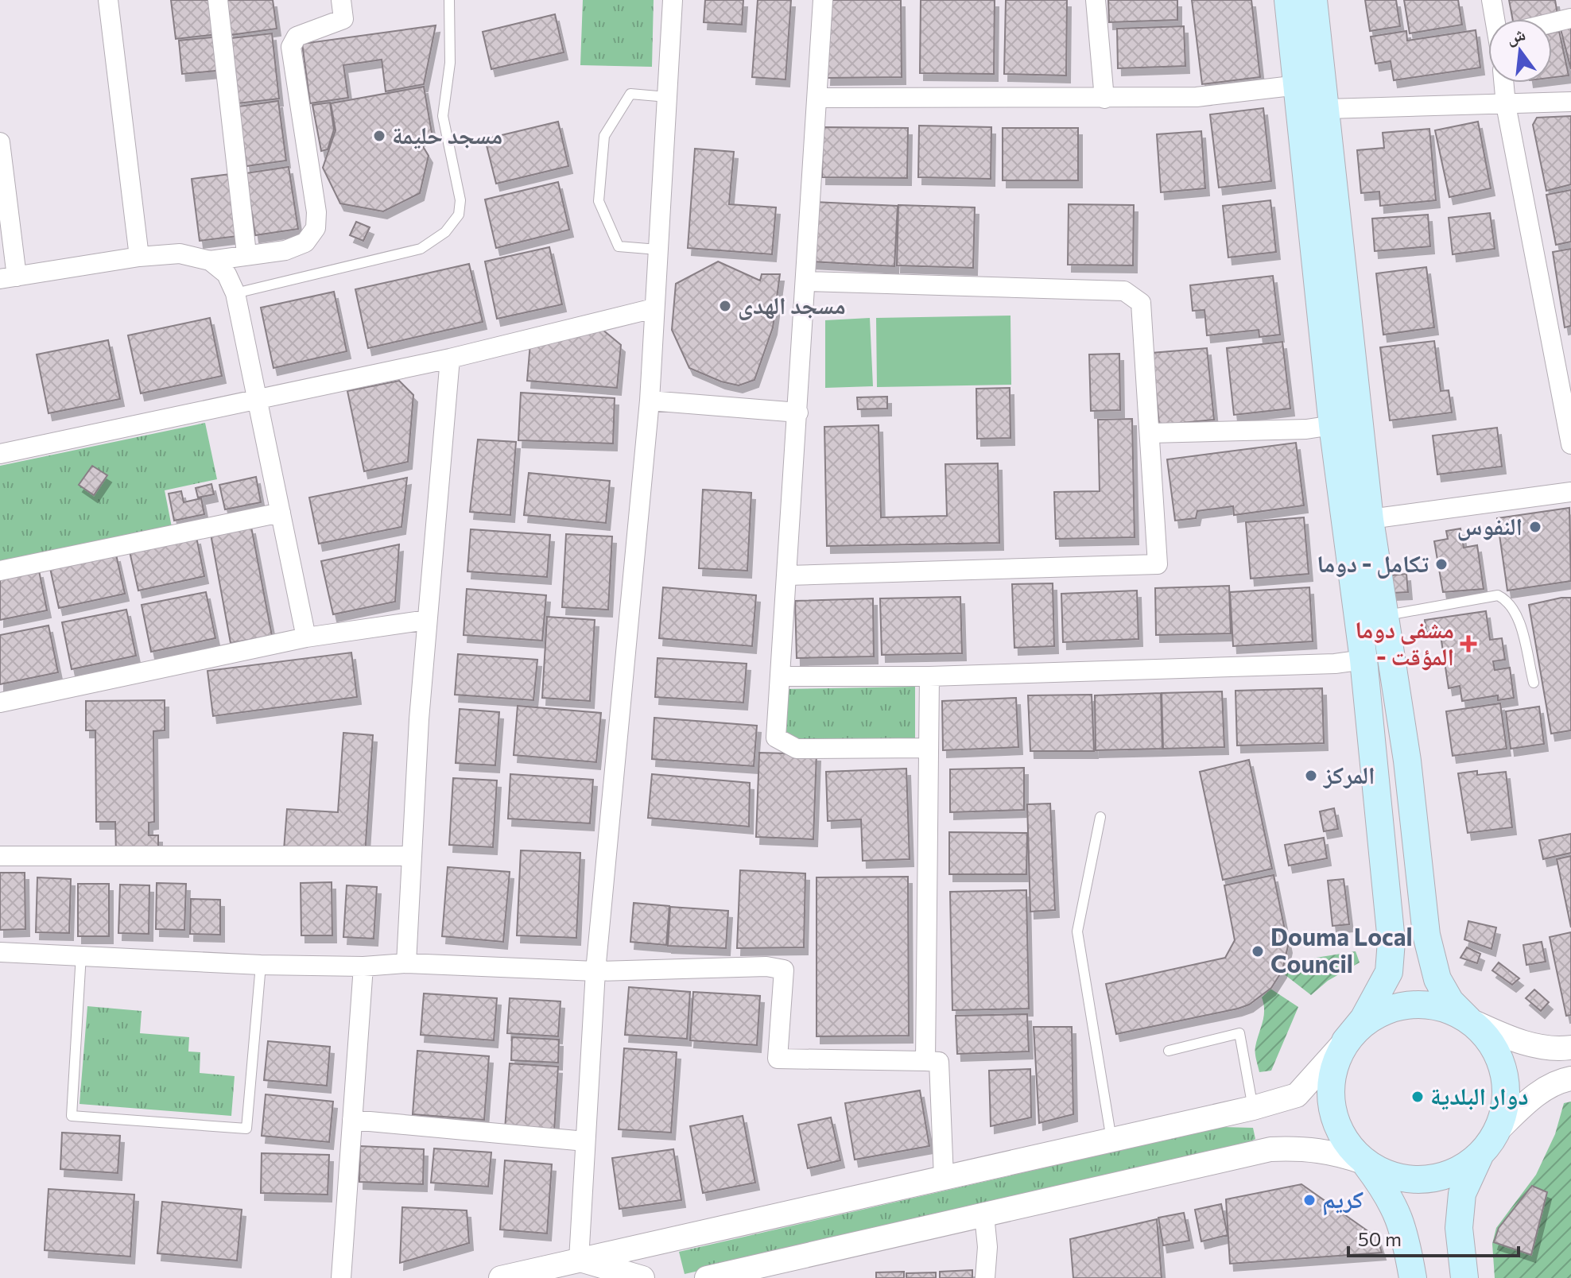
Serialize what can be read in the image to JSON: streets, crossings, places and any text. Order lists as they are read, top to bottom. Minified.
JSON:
{"places":{"other":["مسجد حليمة","مسجد الهدى","النفوس","تكامل - دوما","المركز","Douma Local Council","دوار البلدية","كريم"],"health":["مشفى دوما - المؤقت"]},"scale_bar":"50 m","north":"top"}
